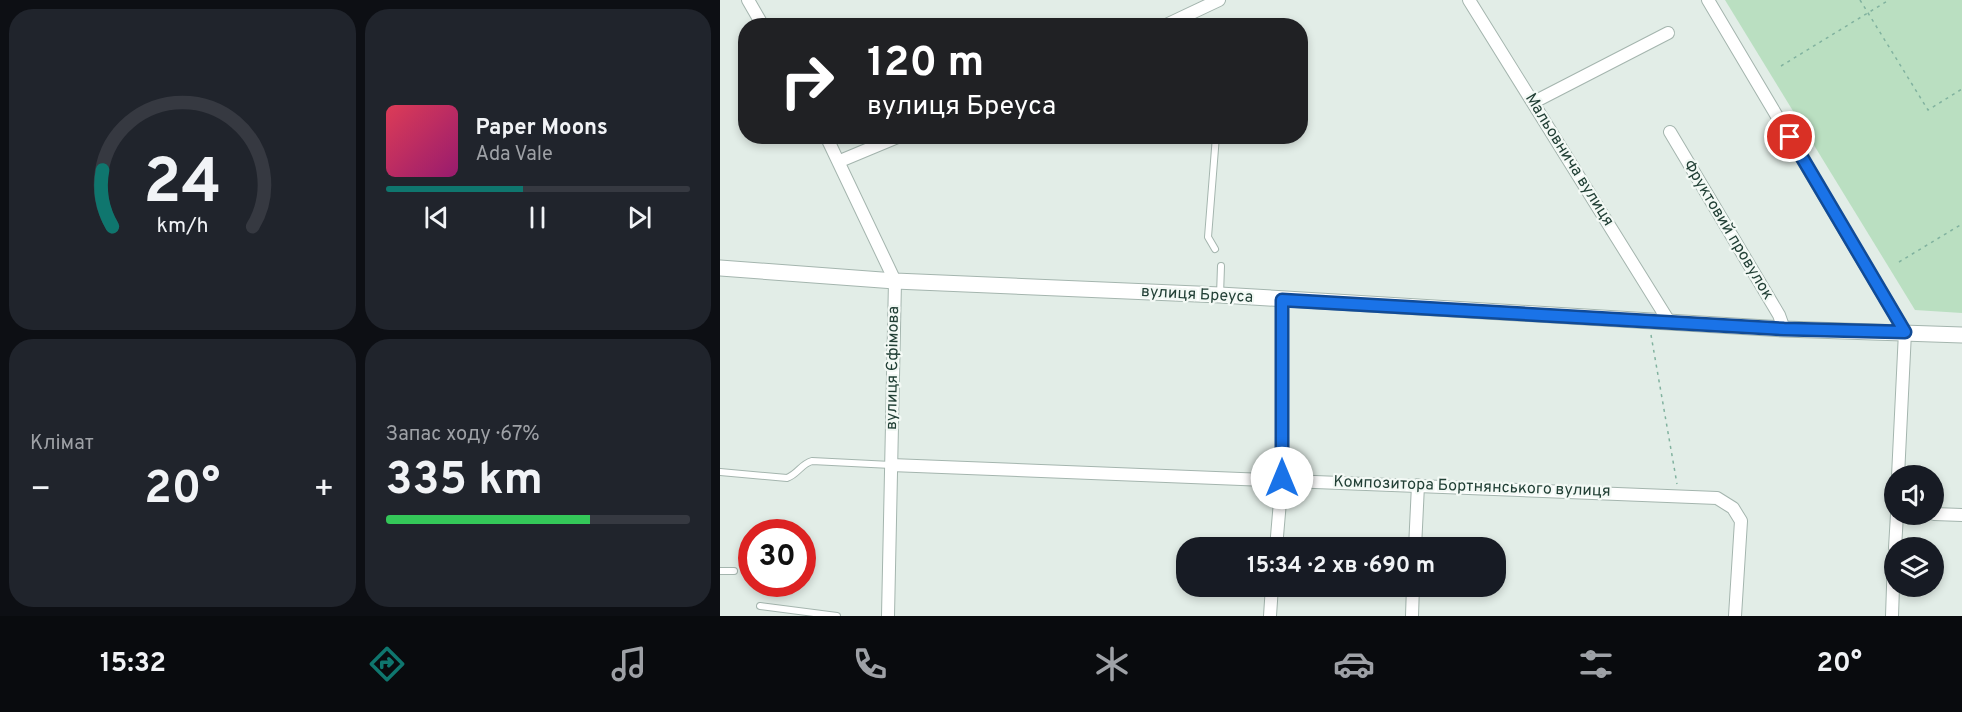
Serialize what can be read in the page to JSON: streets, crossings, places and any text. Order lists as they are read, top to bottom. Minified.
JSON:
{"streets":{"street":["Мальовнича вулиця","Фруктовий провулок","вулиця Бреуса","вулиця Єфімова","Композитора Бортнянського вулиця"]},"crossings":[["Мальовнича вулиця","вулиця Бреуса"],["Фруктовий провулок","вулиця Бреуса"],["вулиця Бреуса","вулиця Єфімова"],["вулиця Єфімова","Композитора Бортнянського вулиця"]],"page":{"turn":["120 m","вулиця Бреуса"],"song":["Paper Moons","Ada Vale"],"tile":["Клімат",["Запас ходу · 67%","335 km"]],"heat":["−","20°","+"],"limit":"30","trip":"15:34 · 2 хв · 690 m","tabs":["15:32","20°"],"gauge":["24","km/h"]}}
